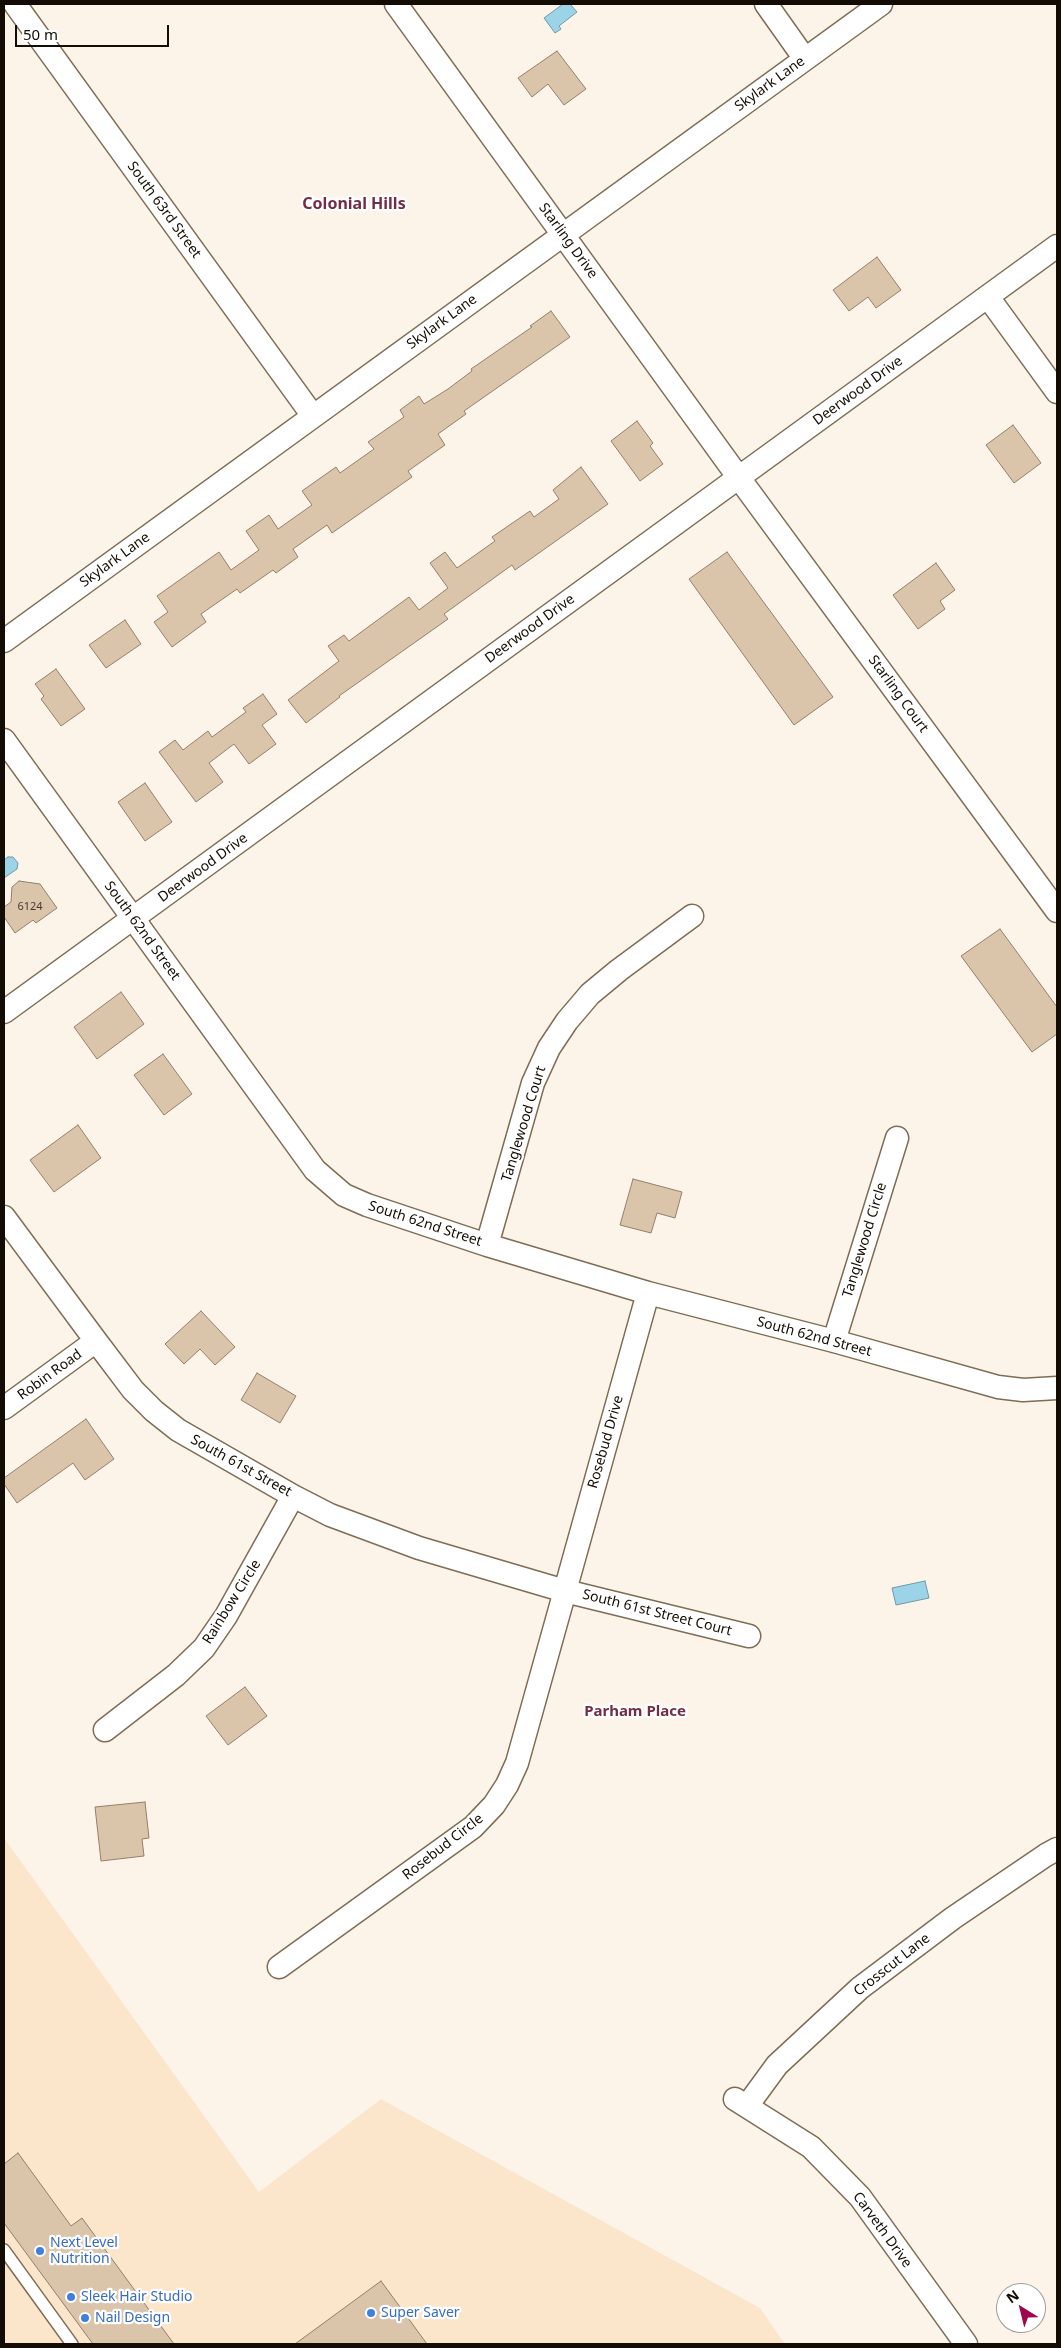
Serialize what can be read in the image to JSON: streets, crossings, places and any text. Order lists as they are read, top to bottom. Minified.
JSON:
{"streets":{"street":["Skylark Lane","South 63rd Street","Starling Drive","Deerwood Drive","Starling Court","South 62nd Street","Tanglewood Court","Tanglewood Circle","Robin Road","Rosebud Drive","South 61st Street","Rainbow Circle","South 61st Street Court","Rosebud Circle","Crosscut Lane","Carveth Drive"]},"crossings":[["Skylark Lane","South 63rd Street"],["Skylark Lane","Starling Drive"],["Starling Drive","Deerwood Drive"],["Starling Drive","Starling Court"],["Deerwood Drive","Starling Court"],["Deerwood Drive","South 62nd Street"],["South 62nd Street","Tanglewood Court"],["South 62nd Street","Tanglewood Circle"],["South 62nd Street","Rosebud Drive"],["Robin Road","South 61st Street"],["Rosebud Drive","South 61st Street"],["Rosebud Drive","South 61st Street Court"],["Rosebud Drive","Rosebud Circle"],["South 61st Street","Rainbow Circle"],["South 61st Street","South 61st Street Court"],["South 61st Street","Rosebud Circle"],["South 61st Street Court","Rosebud Circle"],["Crosscut Lane","Carveth Drive"]],"districts":["Colonial Hills","Parham Place"],"places":["Next Level Nutrition","Sleek Hair Studio","Super Saver","Nail Design"],"house_numbers":["6124"],"scale_bar":"50 m","north":"top left"}
